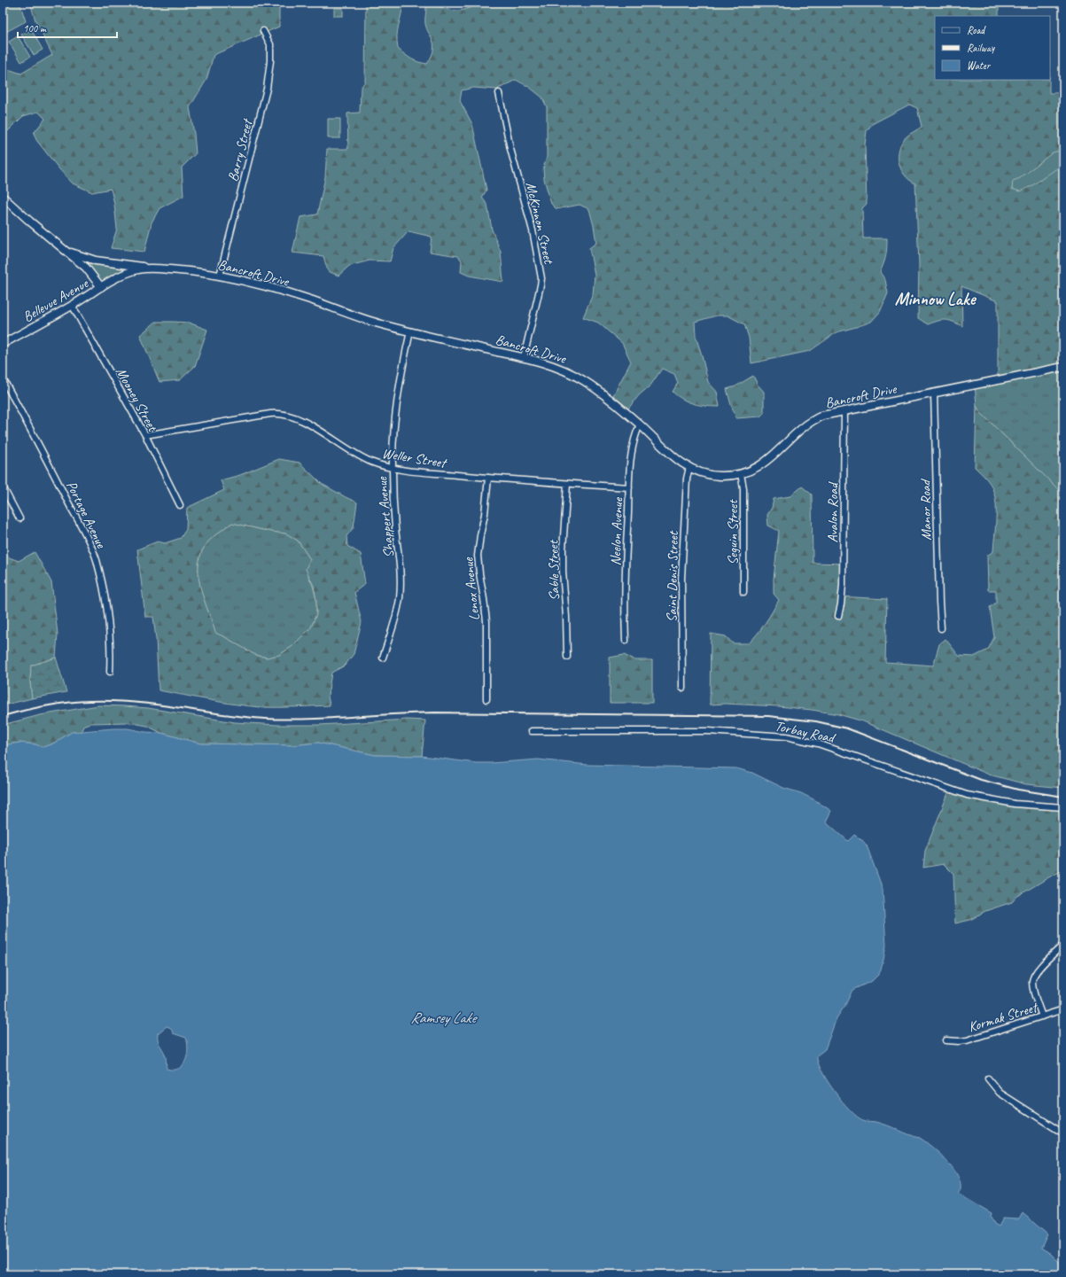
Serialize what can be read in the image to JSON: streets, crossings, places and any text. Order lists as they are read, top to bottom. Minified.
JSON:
{"streets":{"main road":["Bancroft Drive","Bellevue Avenue"],"street":["Barry Street","McKinnon Street","Mooney Street","Weller Street","Manor Road","Avalon Road","Portage Avenue","Shappert Avenue","Neelon Avenue","Seguin Street","Sable Street","Saint Denis Street","Lenox Avenue","Torbay Road","Kormak Street"]},"crossings":[["Barry Street","Bancroft Drive"],["McKinnon Street","Bancroft Drive"],["Bancroft Drive","Bellevue Avenue"],["Bancroft Drive","Manor Road"],["Bancroft Drive","Avalon Road"],["Bancroft Drive","Shappert Avenue"],["Bancroft Drive","Neelon Avenue"],["Bancroft Drive","Seguin Street"],["Bancroft Drive","Saint Denis Street"],["Bellevue Avenue","Mooney Street"],["Mooney Street","Weller Street"],["Weller Street","Shappert Avenue"],["Weller Street","Neelon Avenue"],["Weller Street","Sable Street"],["Weller Street","Lenox Avenue"]],"districts":["Minnow Lake"],"water":["Ramsey Lake"],"legend":["Road","Railway","Water"],"scale_bar":"100 m"}
